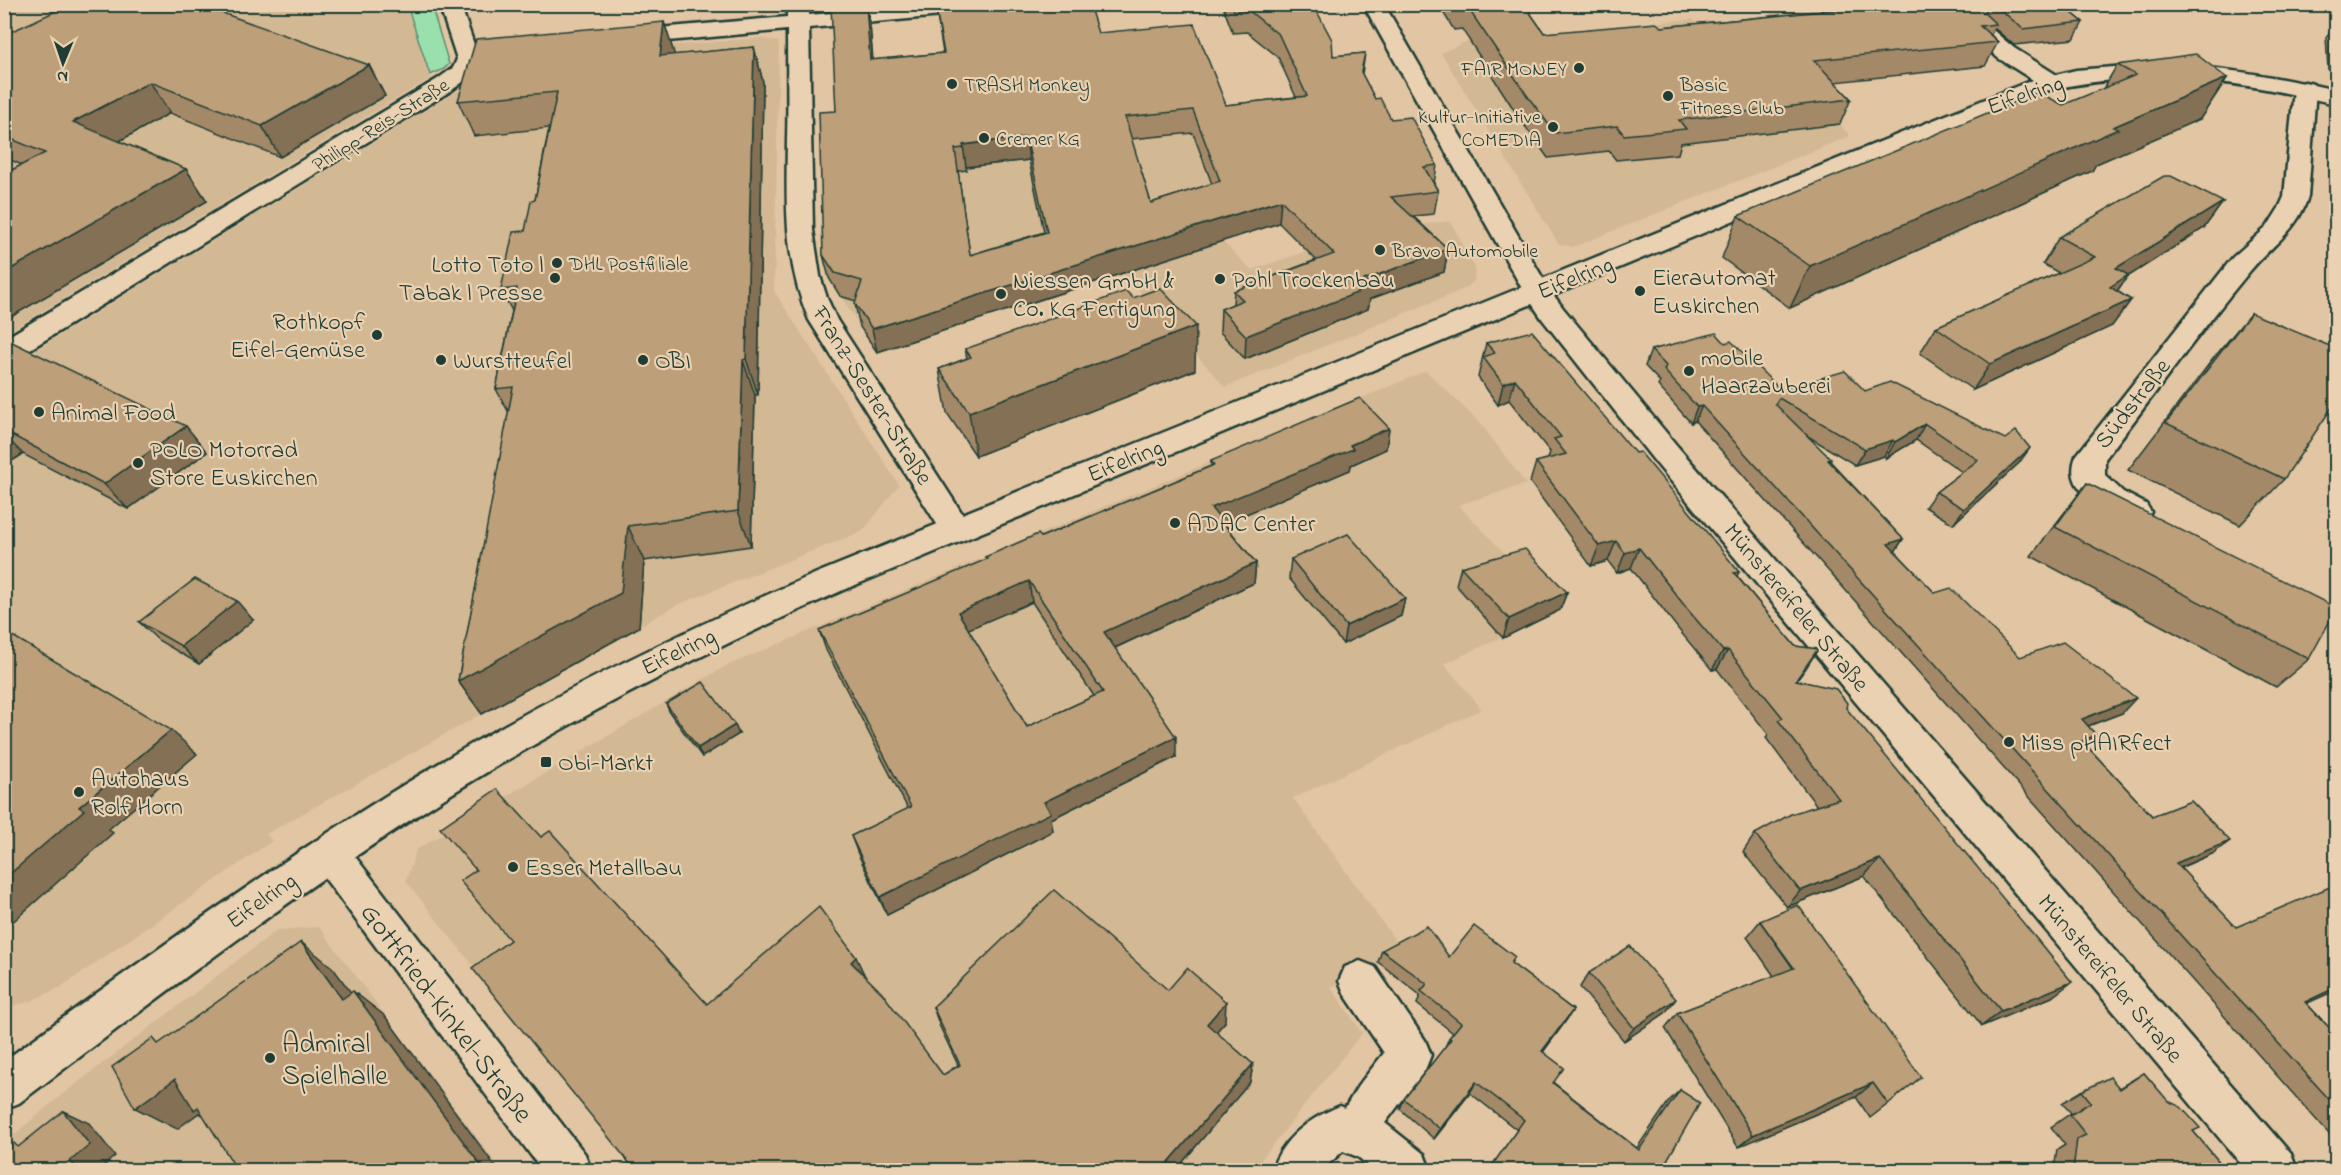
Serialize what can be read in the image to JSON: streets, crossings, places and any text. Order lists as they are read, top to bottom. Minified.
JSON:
{"streets":{"street":["Eifelring","Philipp-Reis-Straße","Franz-Sester-Straße","Südstraße","Münstereifeler Straße","Gottfried-Kinkel-Straße"]},"crossings":[["Eifelring","Franz-Sester-Straße"],["Eifelring","Südstraße"],["Eifelring","Münstereifeler Straße"],["Eifelring","Gottfried-Kinkel-Straße"]],"places":{"other":["FAIR MONEY","TRASH Monkey","Basic Fitness Club","Kultur-Initiative COMEDIA","Cremer KG","Bravo Automobile","DHL Postfiliale","Lotto Toto | Tabak | Presse","Pohl Trockenbau","Eierautomat Euskirchen","Niessen GmbH & Co. KG Fertigung","Rothkopf Eifel-Gemüse","Wurstteufel","OBI","mobile Haarzauberei","Animal Food","POLO Motorrad Store Euskirchen","ADAC Center","Miss pHAIRfect","Autohaus Rolf Horn","Esser Metallbau","Admiral Spielhalle"],"transit":["Obi-Markt"]},"north":"bottom"}
